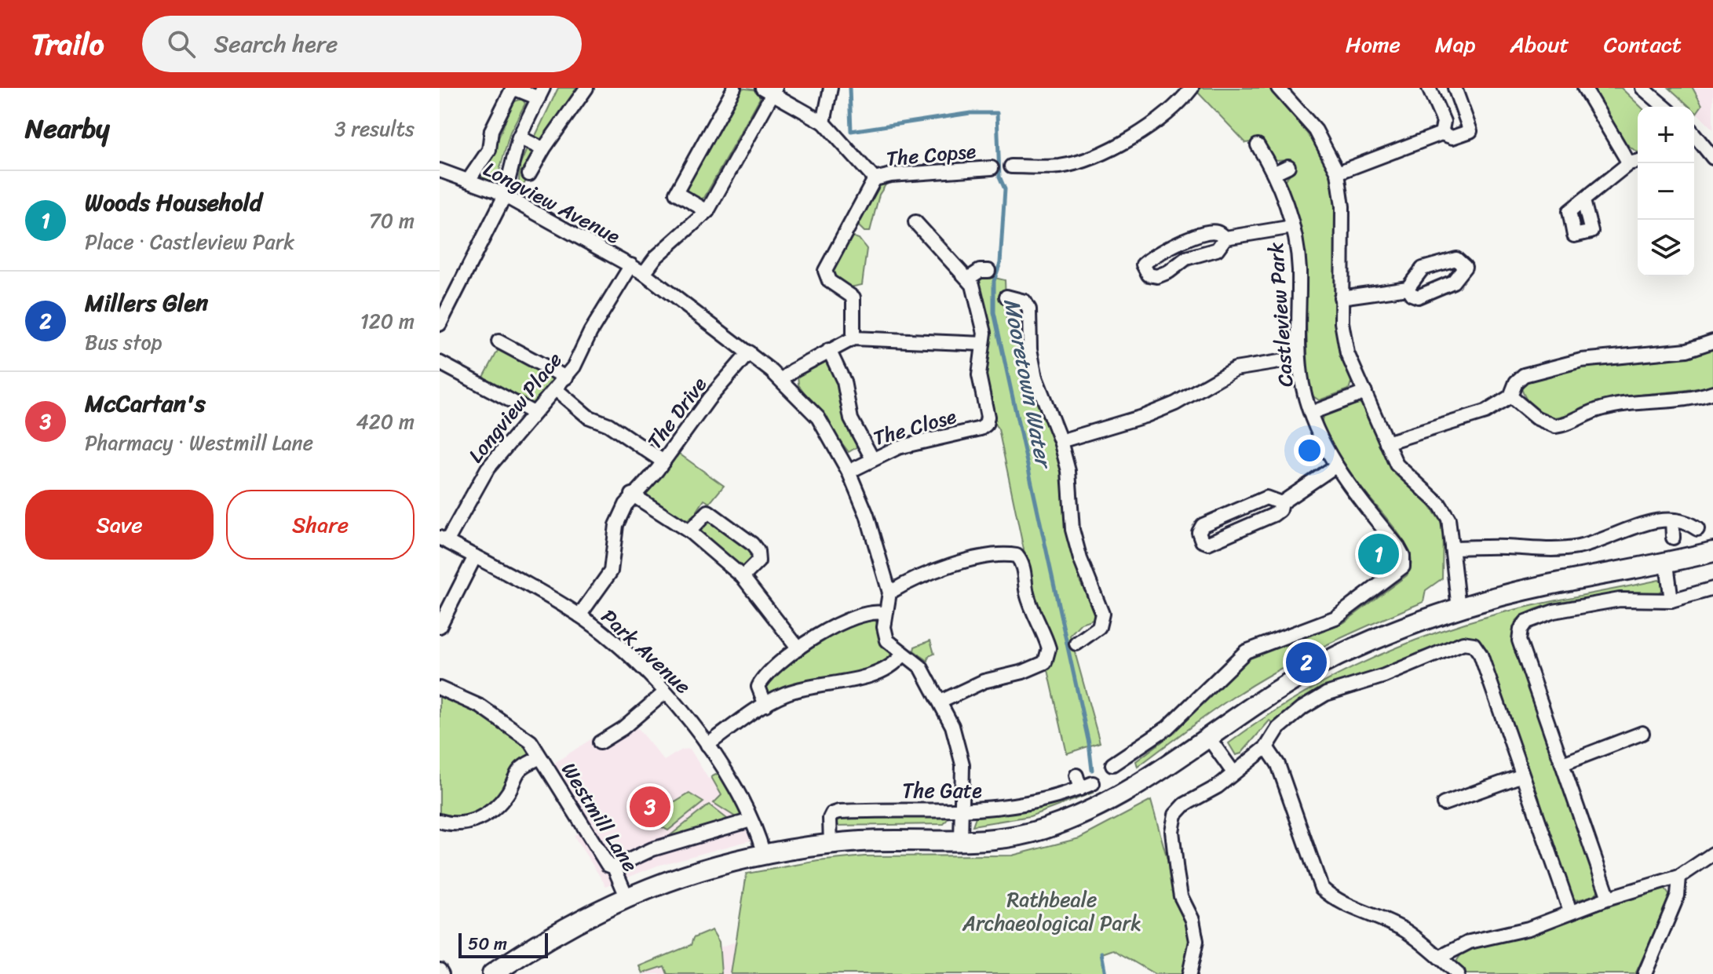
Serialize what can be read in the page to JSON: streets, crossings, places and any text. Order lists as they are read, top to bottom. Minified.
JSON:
{"streets":{"street":["The Copse","Longview Avenue","Castleview Park","Longview Place","The Drive","The Close","Park Avenue","The Gate","Westmill Lane"]},"crossings":[["Longview Avenue","Longview Place"],["Longview Avenue","The Drive"],["Longview Place","Park Avenue"],["The Drive","Park Avenue"]],"water":["Mooretown Water"],"parks":["Rathbeale Archaeological Park"],"scale_bar":"50 m","page":{"header":"Trailo","search":"Search here","nav":["Home","Map","About","Contact"],"heading":["Nearby","3 results"],"map_buttons":["+","−"],"list":[{"mark":"1","name":"Woods Household","note":"Place · Castleview Park","value":"70 m"},{"mark":"2","name":"Millers Glen","note":"Bus stop","value":"120 m"},{"mark":"3","name":"McCartan's","note":"Pharmacy · Westmill Lane","value":"420 m"}],"buttons":["Save","Share"],"pins":["1","2","3"],"scale":"50 m"}}
